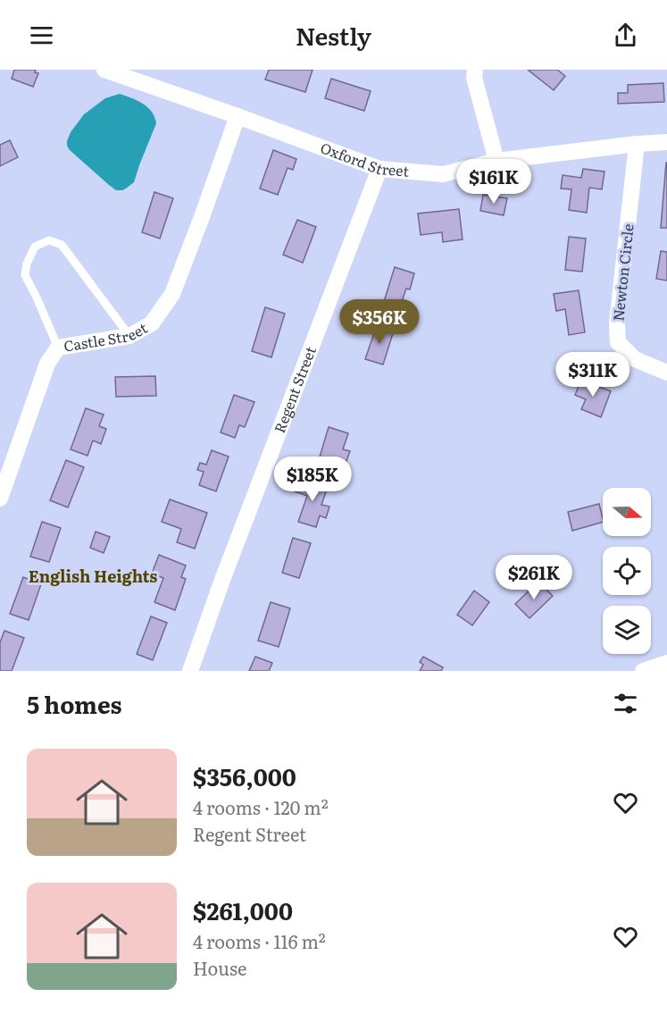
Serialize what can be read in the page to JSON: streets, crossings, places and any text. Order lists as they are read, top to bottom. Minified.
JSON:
{"streets":{"street":["Oxford Street","Newton Circle","Castle Street","Regent Street"]},"crossings":[["Oxford Street","Newton Circle"],["Oxford Street","Castle Street"],["Oxford Street","Regent Street"]],"districts":["English Heights"],"north":"right","page":{"header":"Nestly","price":["$161K","$356K","$311K","$185K","$261K"],"heading":"5 homes","list":[{"name":"$356,000","note":"4 rooms · 120 m² · Regent Street"},{"name":"$261,000","note":"4 rooms · 116 m² · House"}]}}
